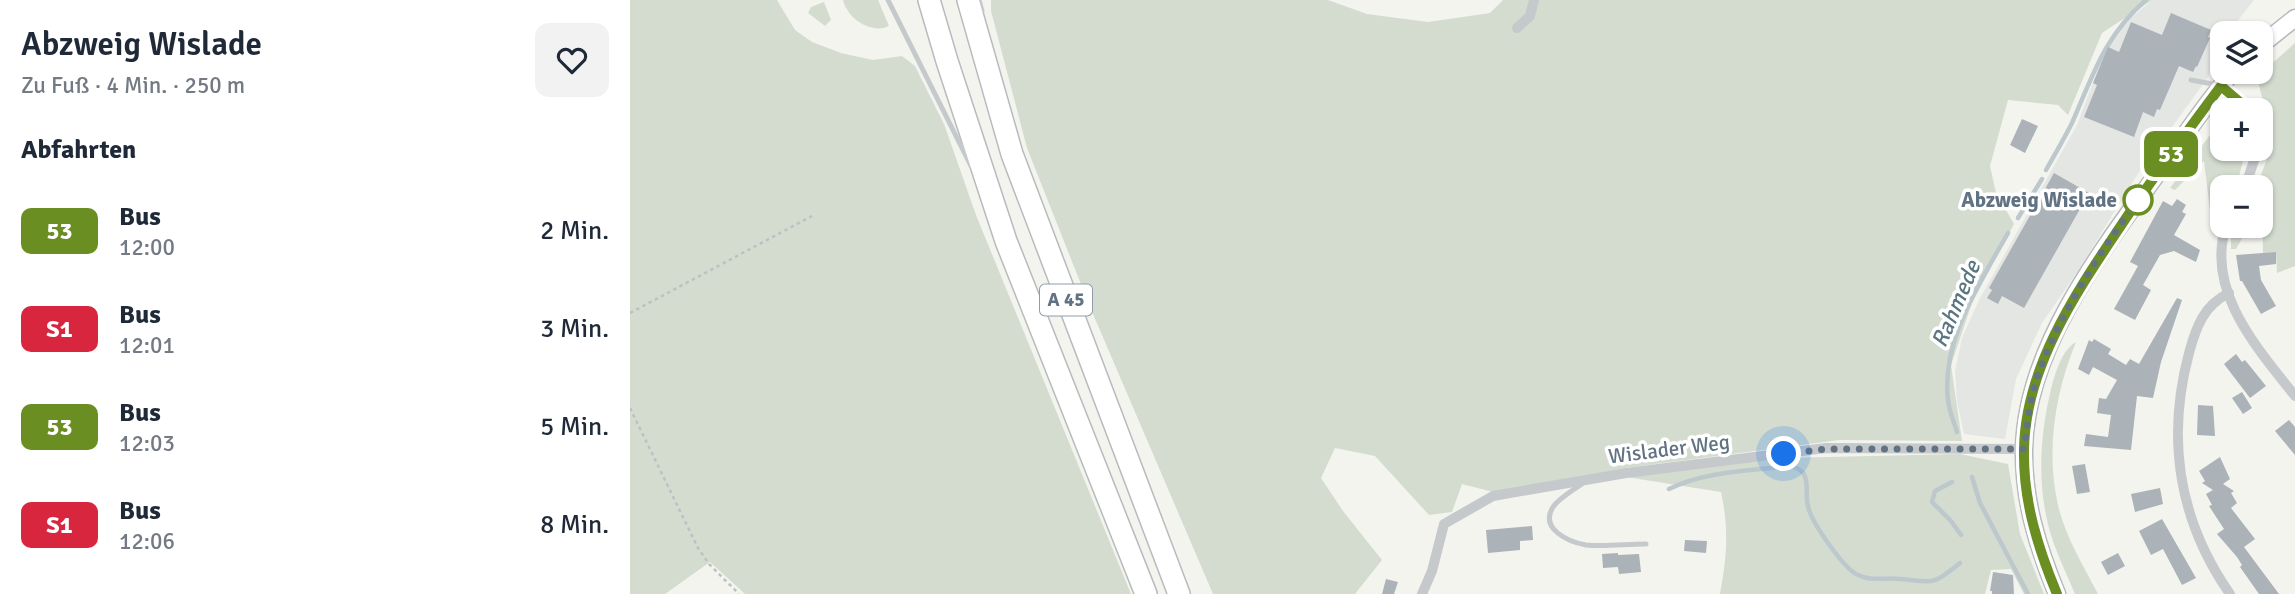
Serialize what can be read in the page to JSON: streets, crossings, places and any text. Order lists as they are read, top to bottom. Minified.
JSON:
{"streets":{"highway":["A 45"],"street":["Wislader Weg"]},"water":["Rahmede"],"places":["Abzweig Wislade"],"lines":["bus line 53"],"page":{"heading":[["Abzweig Wislade","Zu Fuß · 4 Min. · 250 m"],"Abfahrten"],"on_map":"53","map_buttons":["+","−"],"list":[{"mark":"53","name":"Bus","note":"12:00","value":"2 Min."},{"mark":"S1","name":"Bus","note":"12:01","value":"3 Min."},{"mark":"53","name":"Bus","note":"12:03","value":"5 Min."},{"mark":"S1","name":"Bus","note":"12:06","value":"8 Min."}]}}
